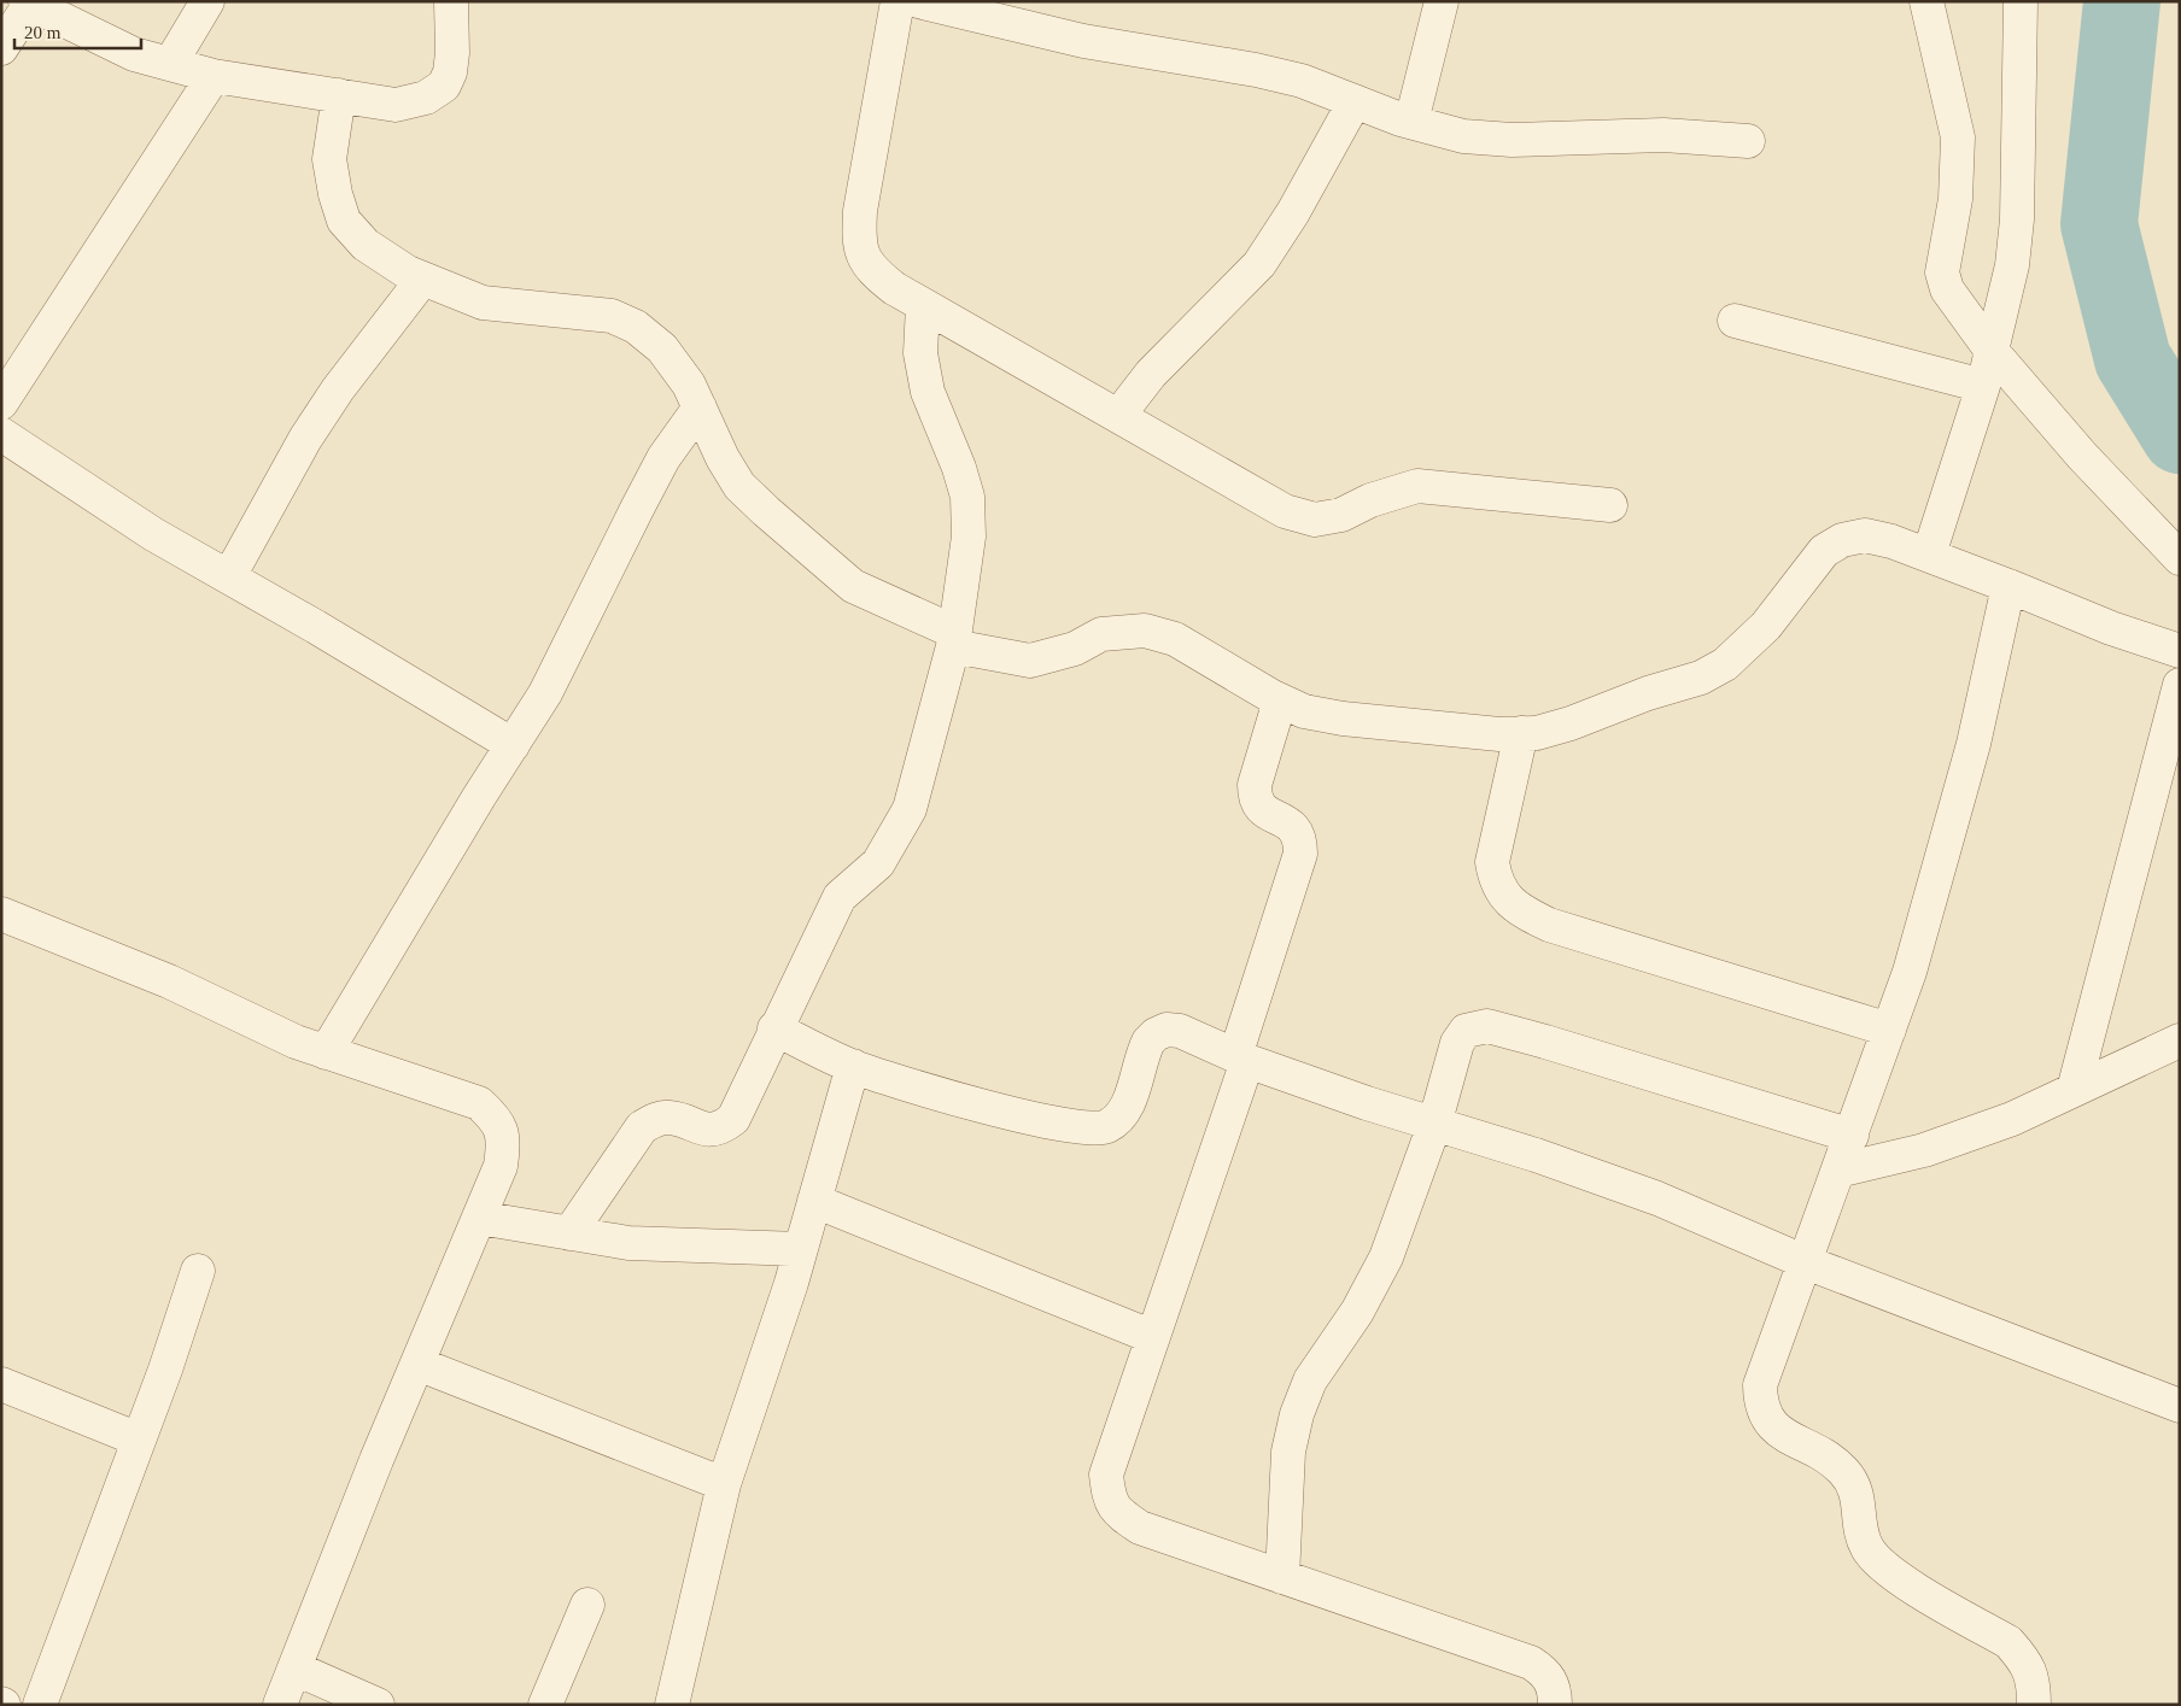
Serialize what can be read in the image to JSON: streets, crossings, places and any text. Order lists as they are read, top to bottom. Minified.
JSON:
{"scale_bar":"20 m"}
